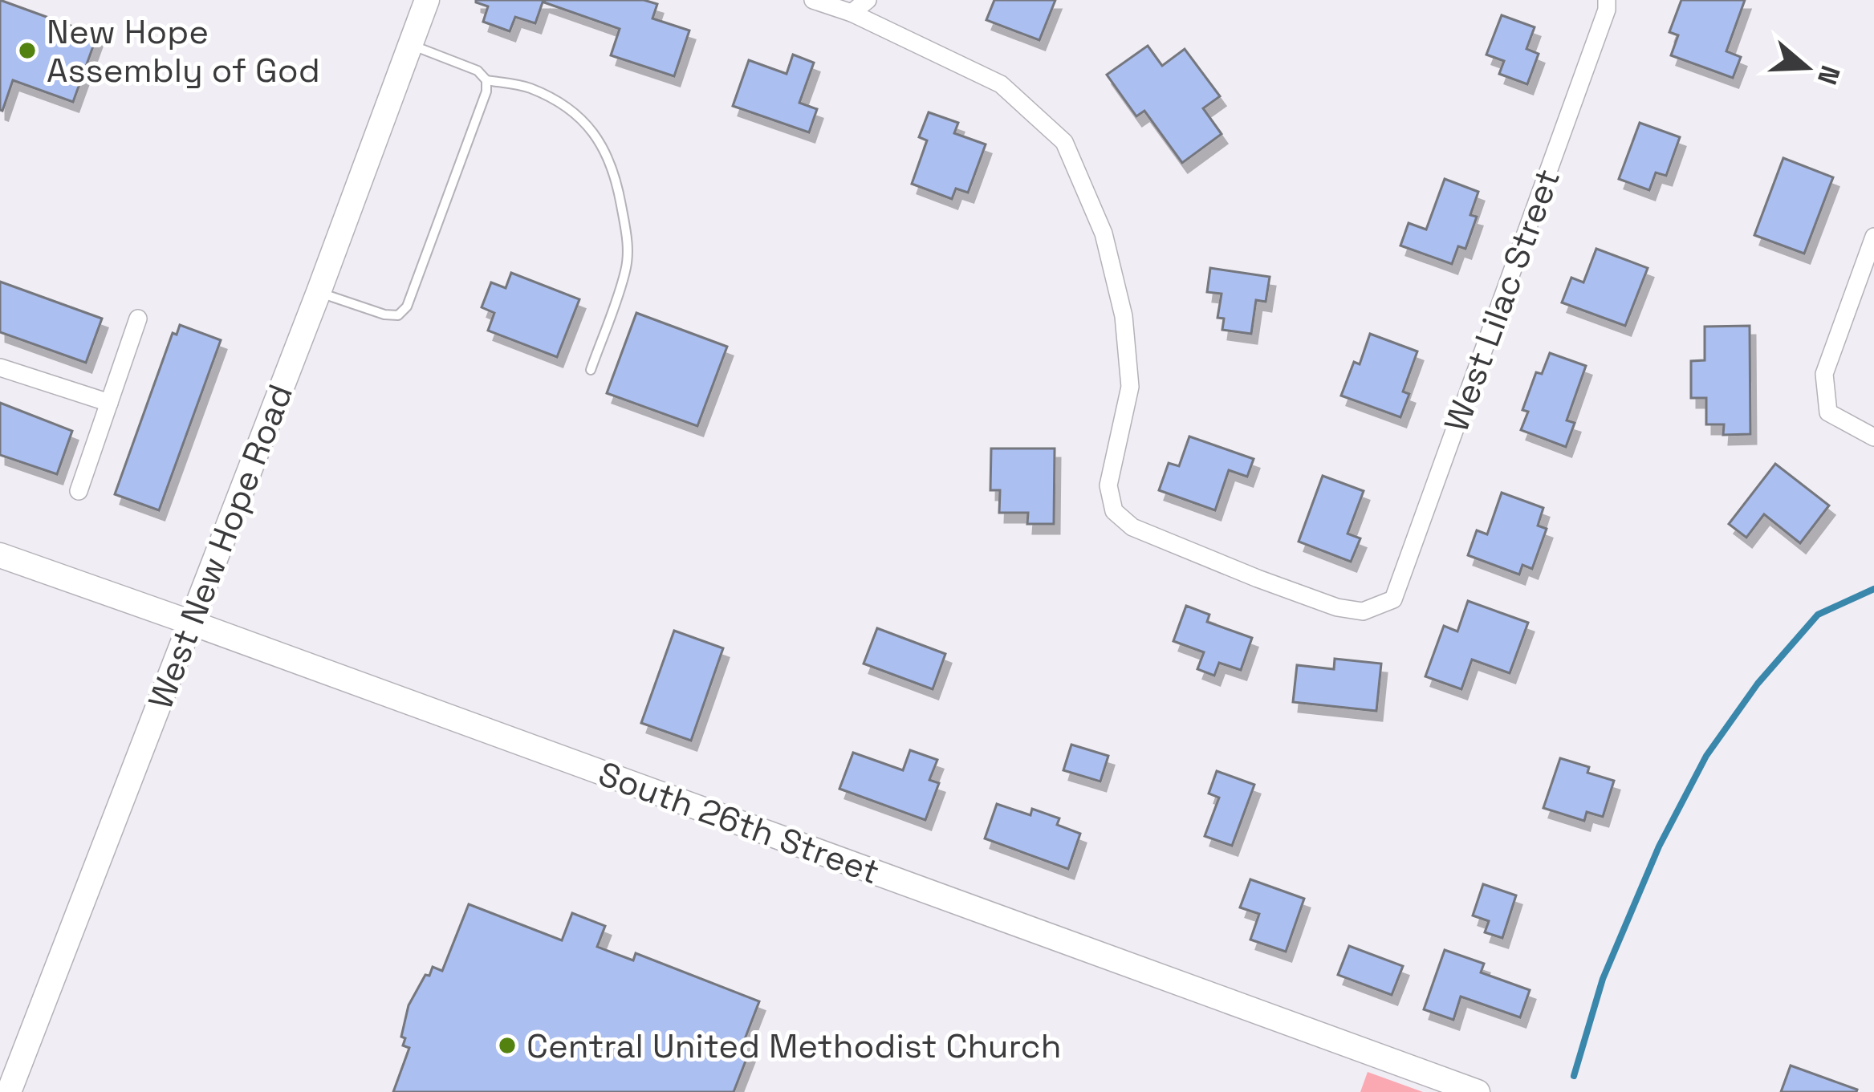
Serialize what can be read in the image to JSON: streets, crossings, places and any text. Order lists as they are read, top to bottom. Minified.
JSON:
{"streets":{"street":["West Lilac Street","West New Hope Road","South 26th Street"]},"crossings":[["West New Hope Road","South 26th Street"]],"places":["New Hope Assembly of God","Central United Methodist Church"],"north":"right"}
